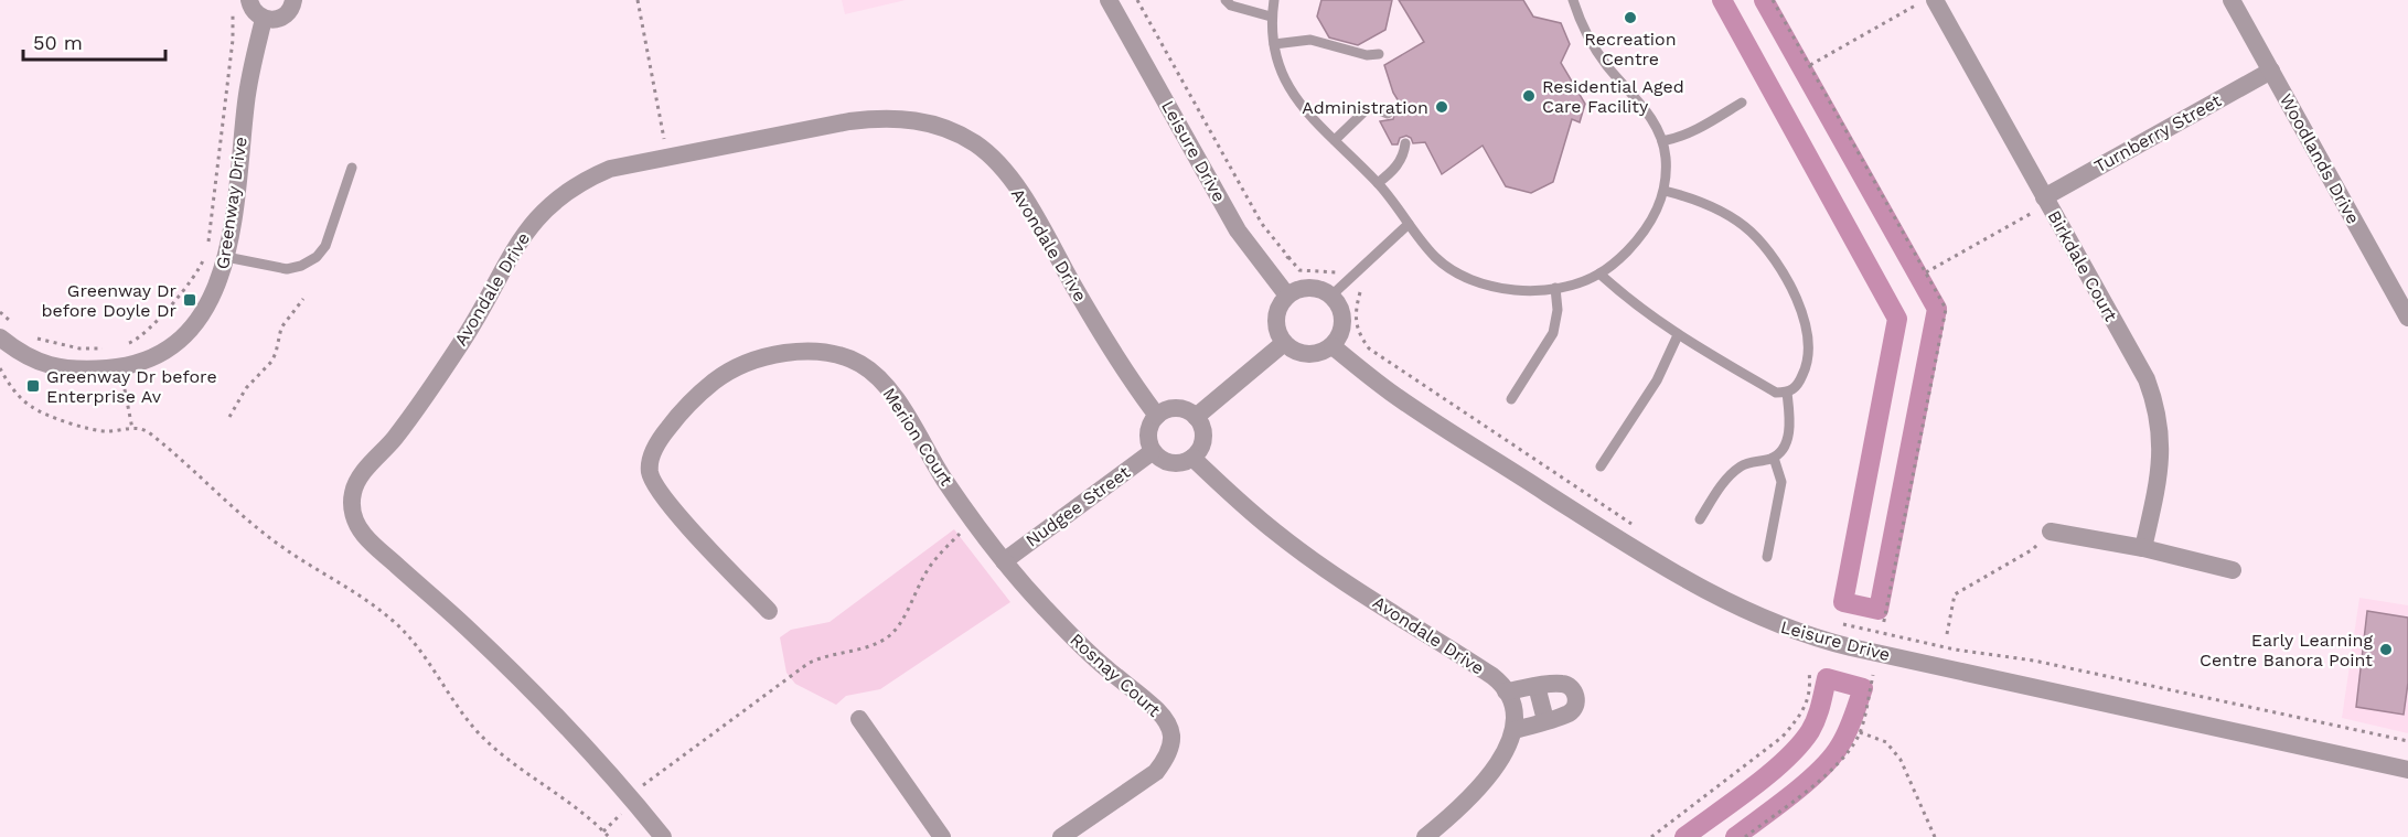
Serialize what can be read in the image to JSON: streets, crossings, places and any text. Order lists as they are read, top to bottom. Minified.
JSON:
{"streets":{"street":["Turnberry Street","Leisure Drive","Woodlands Drive","Greenway Drive","Avondale Drive","Birkdale Court","Merion Court","Nudgee Street","Rosnay Court"]},"crossings":[["Turnberry Street","Woodlands Drive"],["Turnberry Street","Birkdale Court"],["Avondale Drive","Nudgee Street"],["Merion Court","Nudgee Street"],["Merion Court","Rosnay Court"],["Nudgee Street","Rosnay Court"]],"places":{"other":["Recreation Centre","Residential Aged Care Facility","Administration","Early Learning Centre Banora Point"],"transit":["Greenway Dr before Doyle Dr","Greenway Dr before Enterprise Av"]},"scale_bar":"50 m"}
